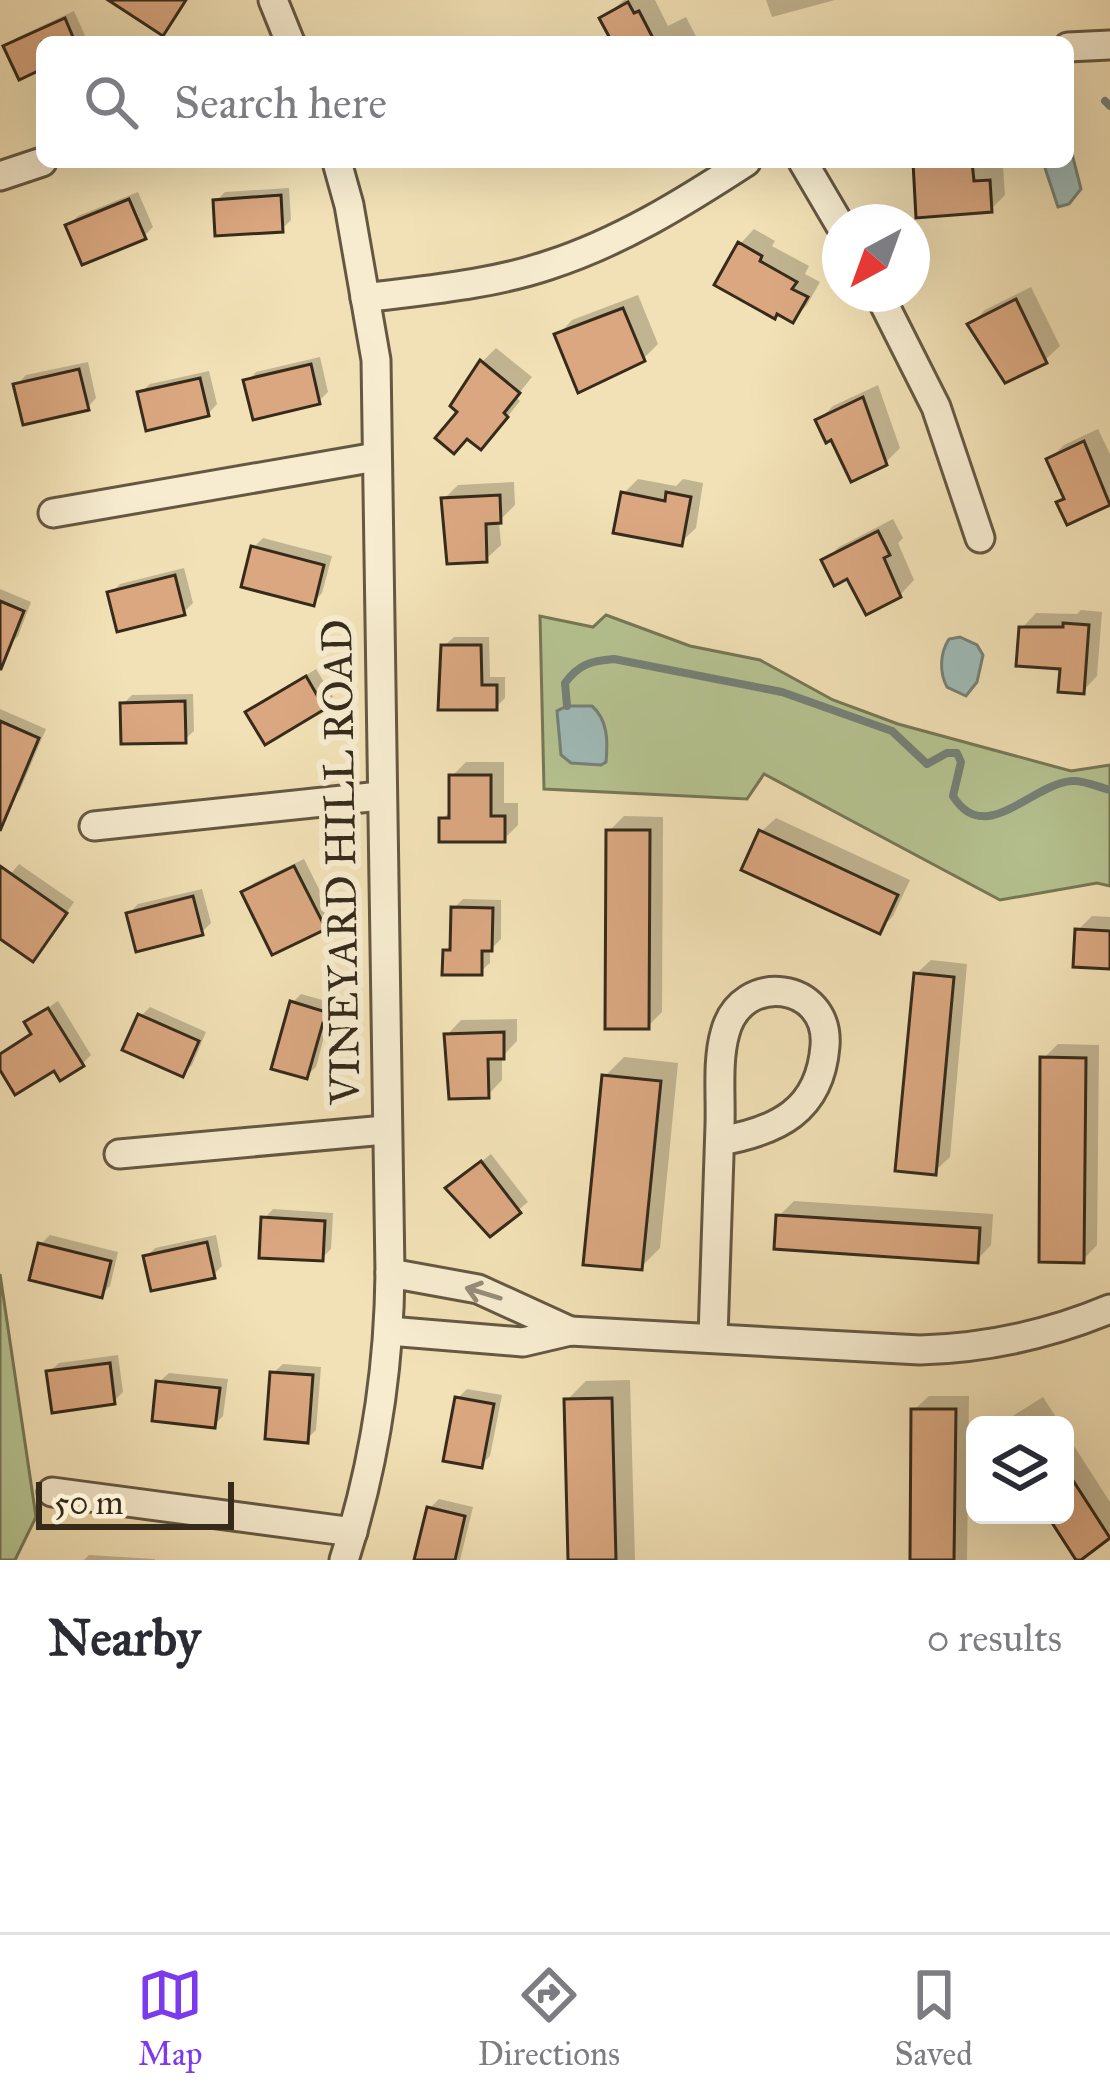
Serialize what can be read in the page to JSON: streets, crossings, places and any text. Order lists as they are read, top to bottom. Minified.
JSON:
{"streets":{"street":["VINEYARD HILL ROAD"]},"scale_bar":"50 m","north":"bottom left","page":{"search":"Search here","scale":"50 m","heading":["Nearby","0 results"],"nav":["Map","Directions","Saved"]}}
